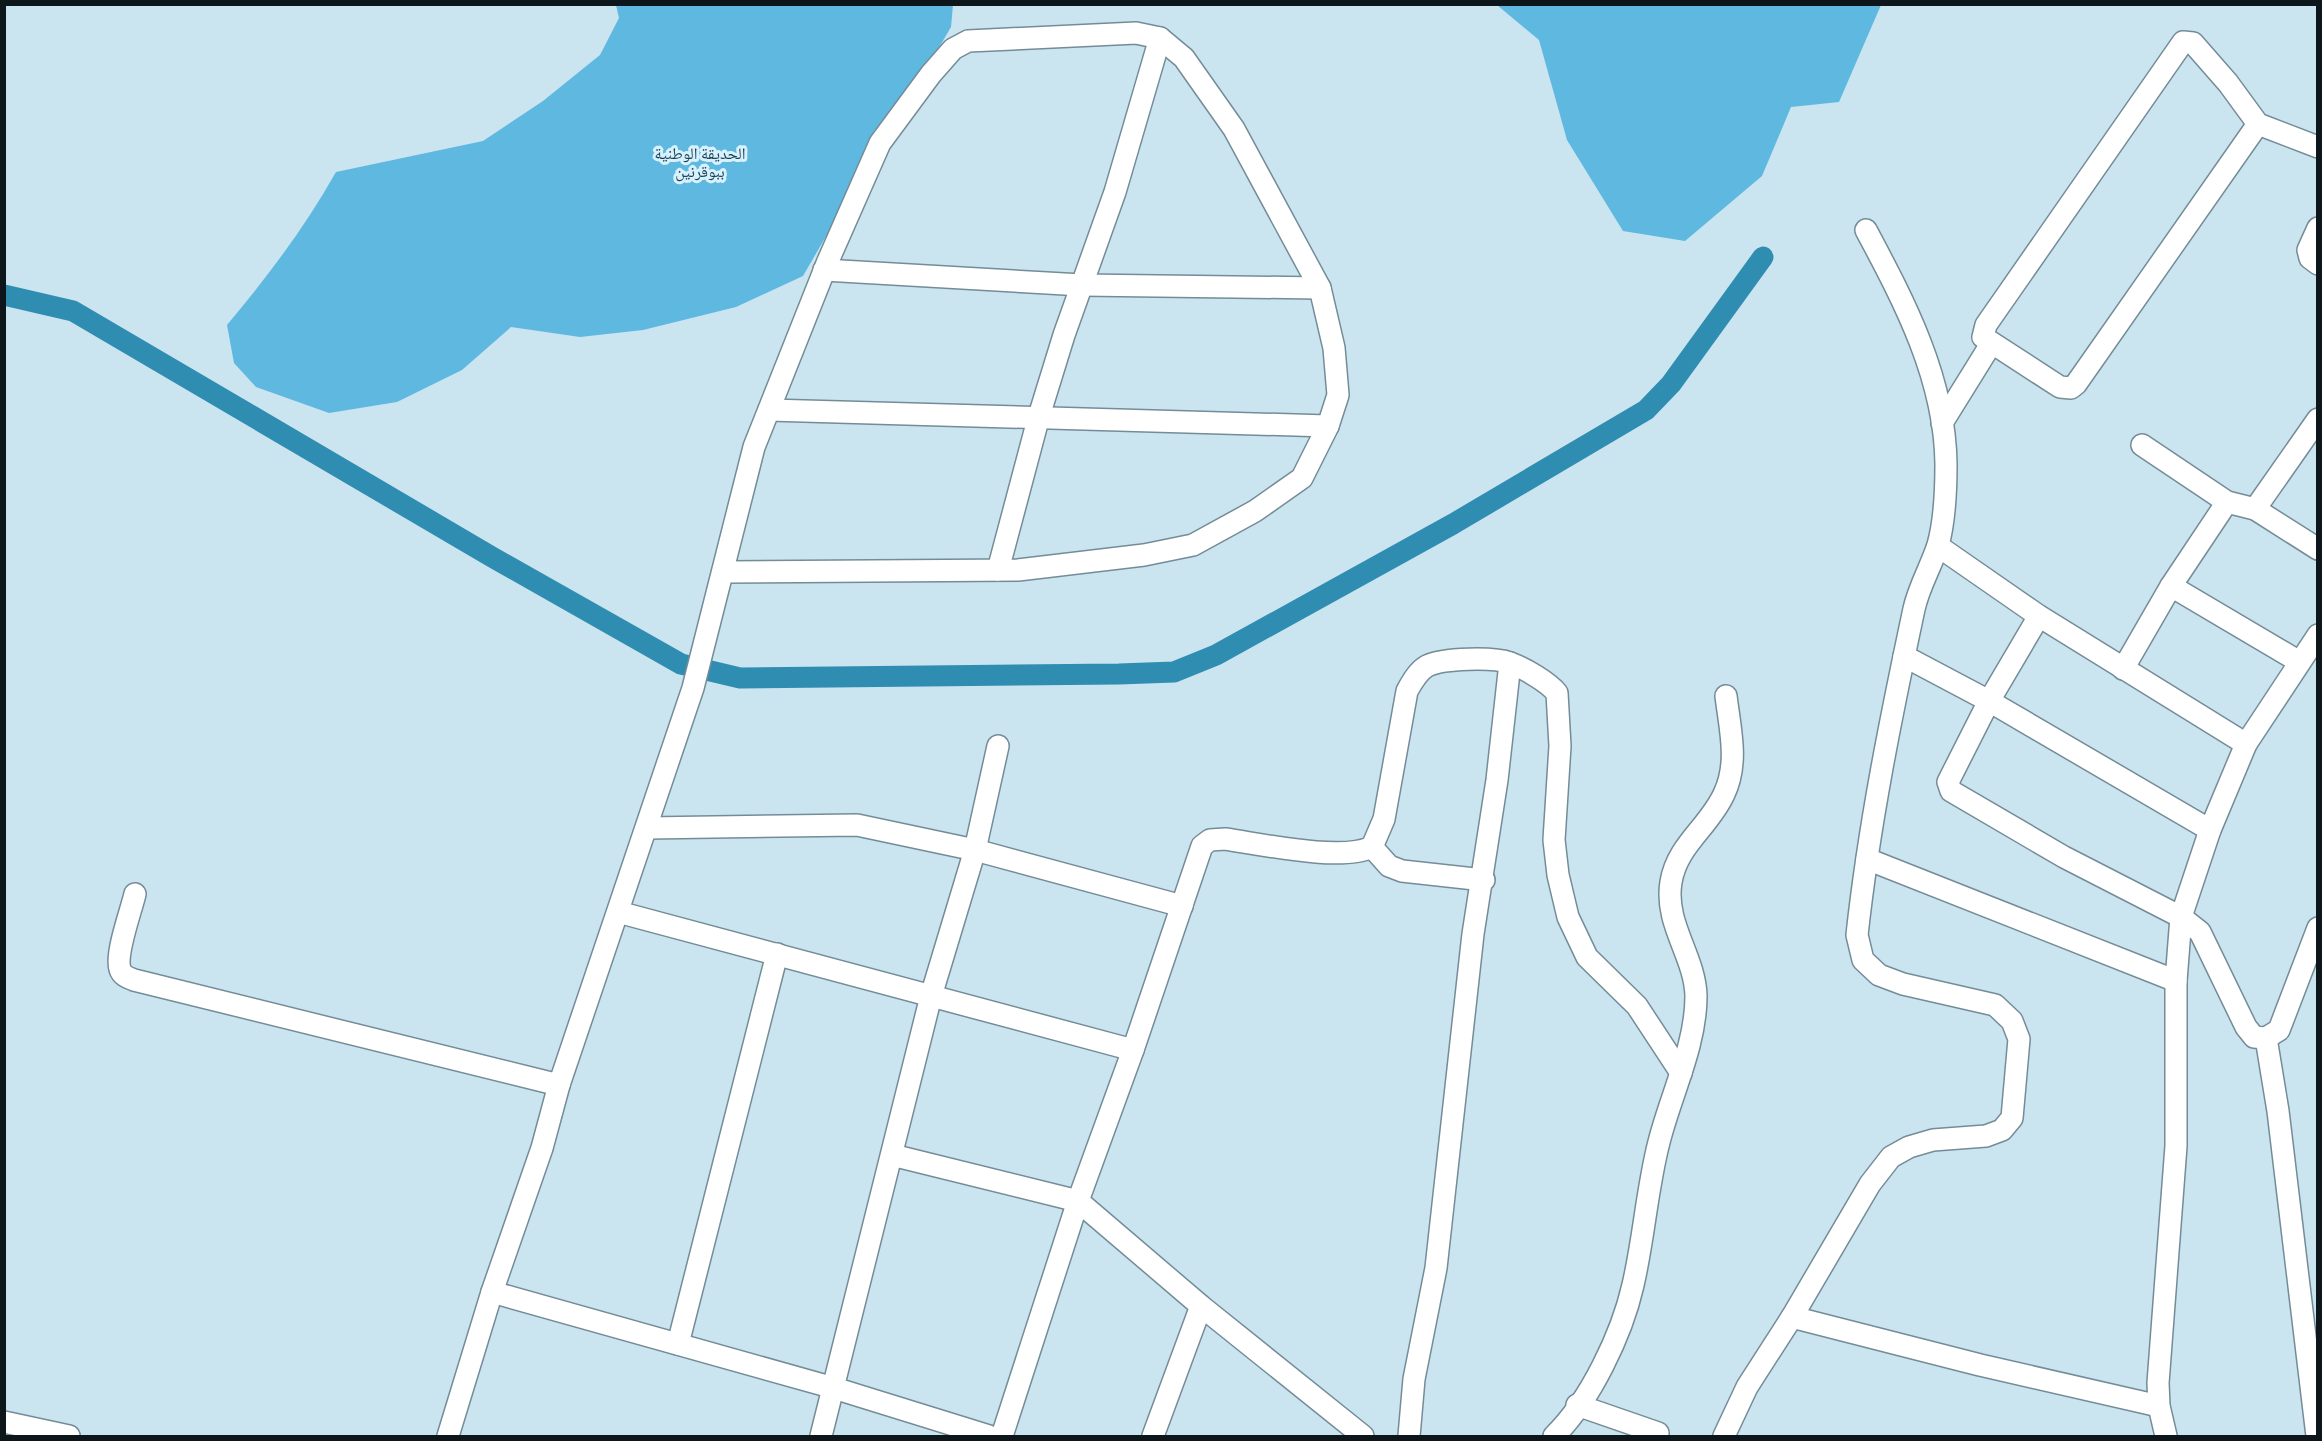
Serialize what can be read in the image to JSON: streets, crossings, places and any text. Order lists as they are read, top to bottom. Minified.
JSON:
{"parks":["الحديقة الوطنية ببوقرنين"]}
